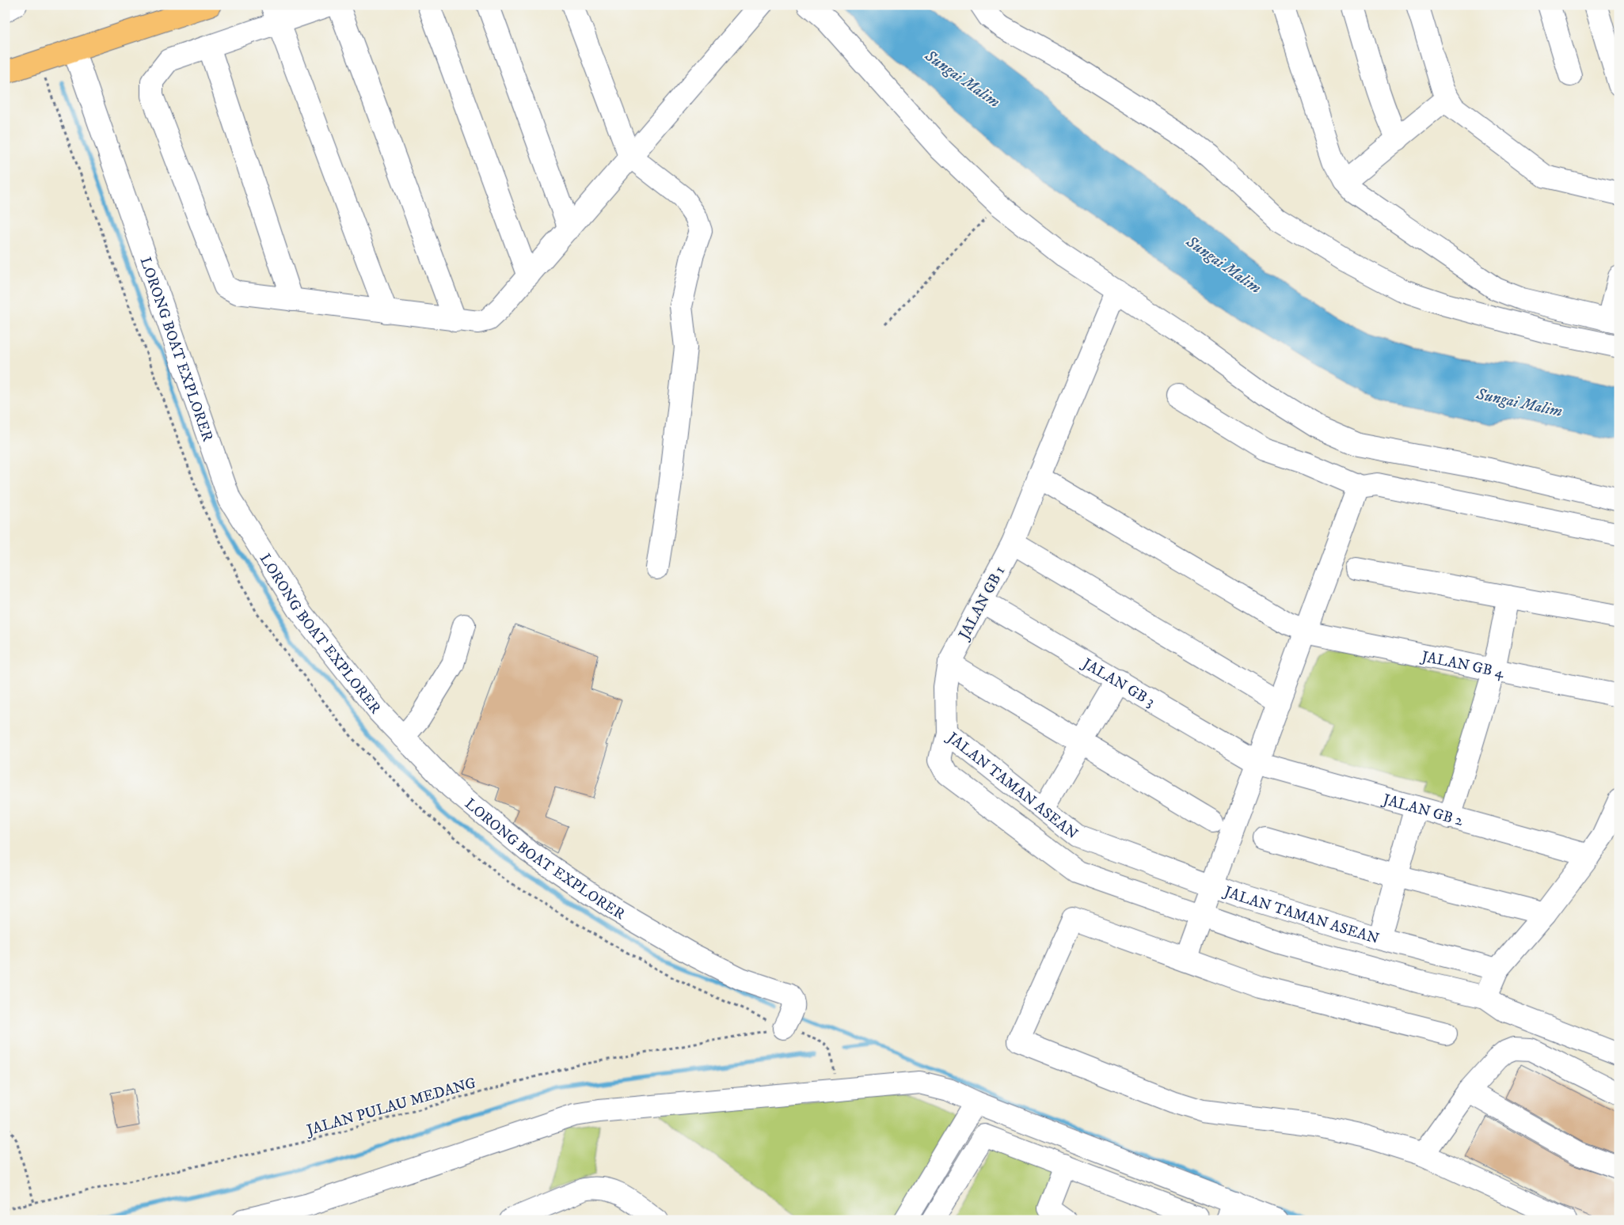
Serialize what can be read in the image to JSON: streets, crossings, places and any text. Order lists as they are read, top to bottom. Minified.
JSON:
{"streets":{"street":["LORONG BOAT EXPLORER","JALAN GB 1","JALAN GB 4","JALAN GB 3","JALAN TAMAN ASEAN","JALAN GB 2"],"path":["JALAN PULAU MEDANG"]},"crossings":[["LORONG BOAT EXPLORER","JALAN PULAU MEDANG"],["JALAN GB 1","JALAN GB 4"],["JALAN GB 1","JALAN GB 3"],["JALAN GB 1","JALAN TAMAN ASEAN"],["JALAN GB 3","JALAN GB 2"]],"water":["Sungai Malim"]}
